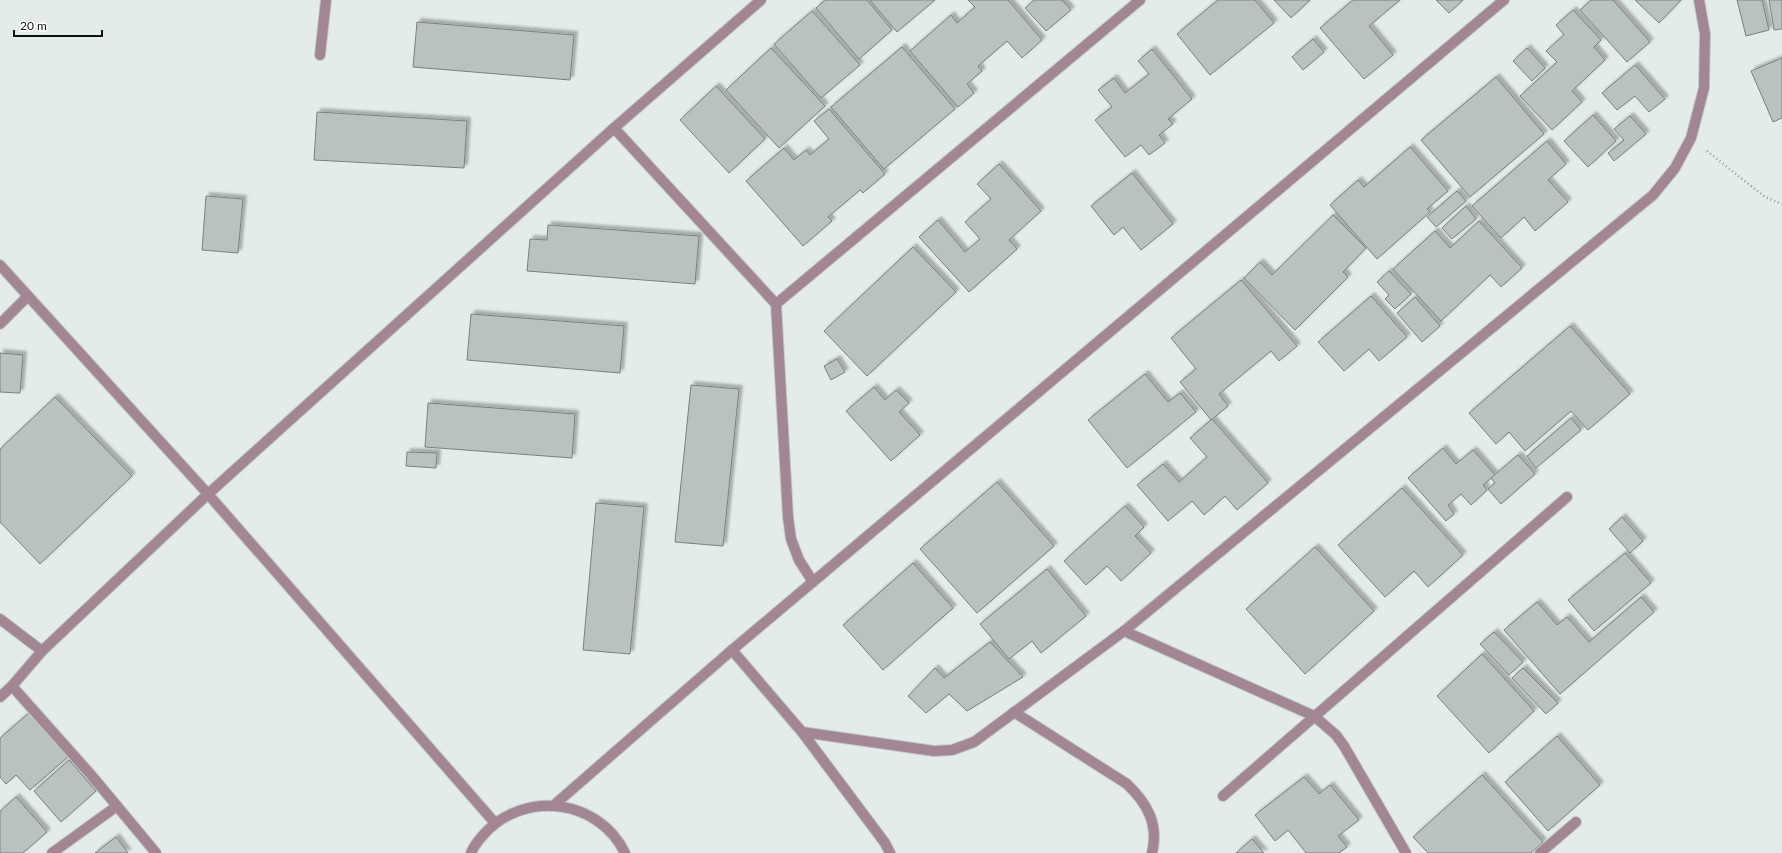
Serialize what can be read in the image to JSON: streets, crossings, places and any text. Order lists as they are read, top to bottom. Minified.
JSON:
{"scale_bar":"20 m"}
